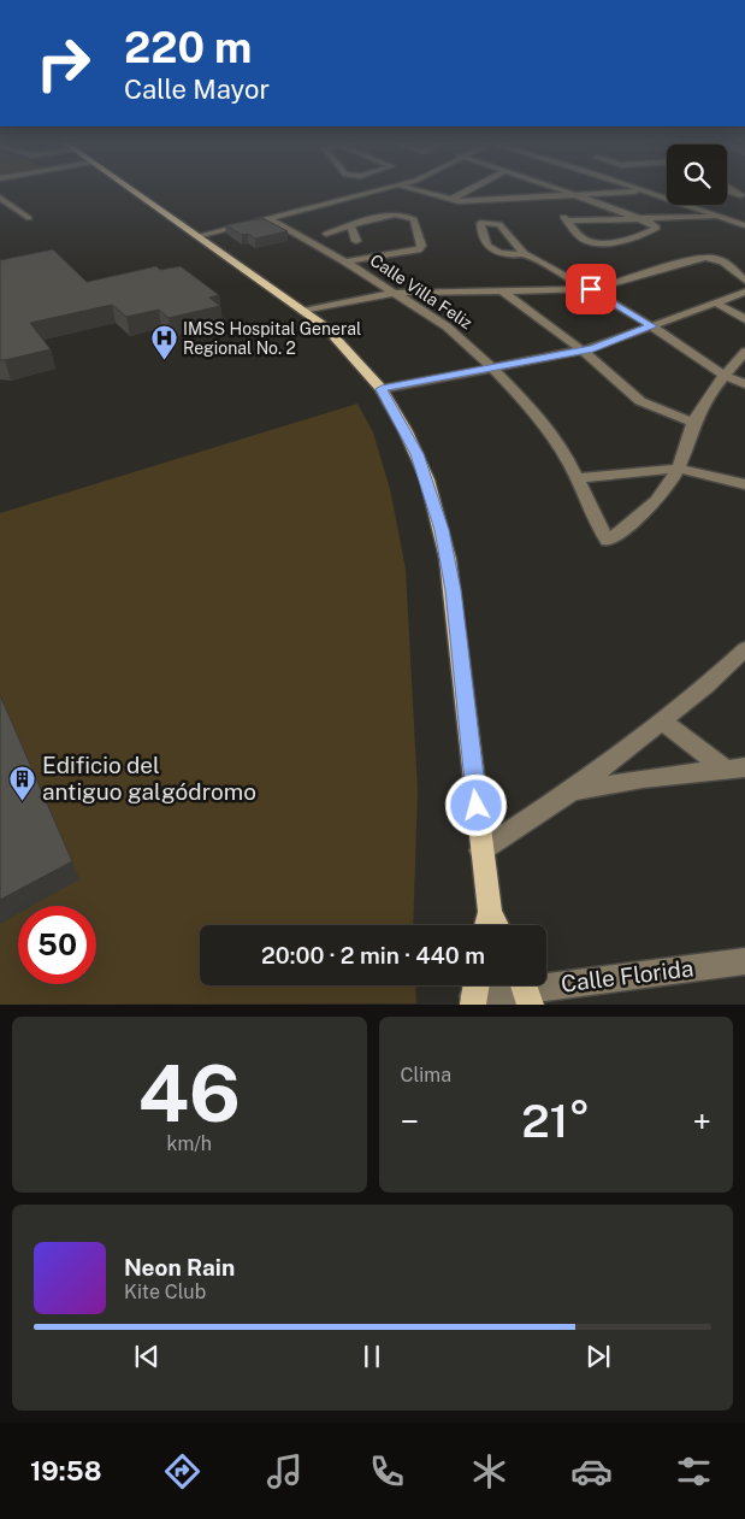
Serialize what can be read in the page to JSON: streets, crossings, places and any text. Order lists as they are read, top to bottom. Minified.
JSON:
{"streets":{"street":["Calle Villa Feliz","Calle Florida"]},"places":{"hospital":["IMSS Hospital General Regional No. 2"],"building":["Edificio del antiguo galgódromo"]},"page":{"turn":["220 m","Calle Mayor"],"limit":"50","trip":"20:00 · 2 min · 440 m","tile":[["46","km/h"],"Clima"],"heat":["−","21°","+"],"song":["Neon Rain","Kite Club"],"tabs":"19:58"}}
